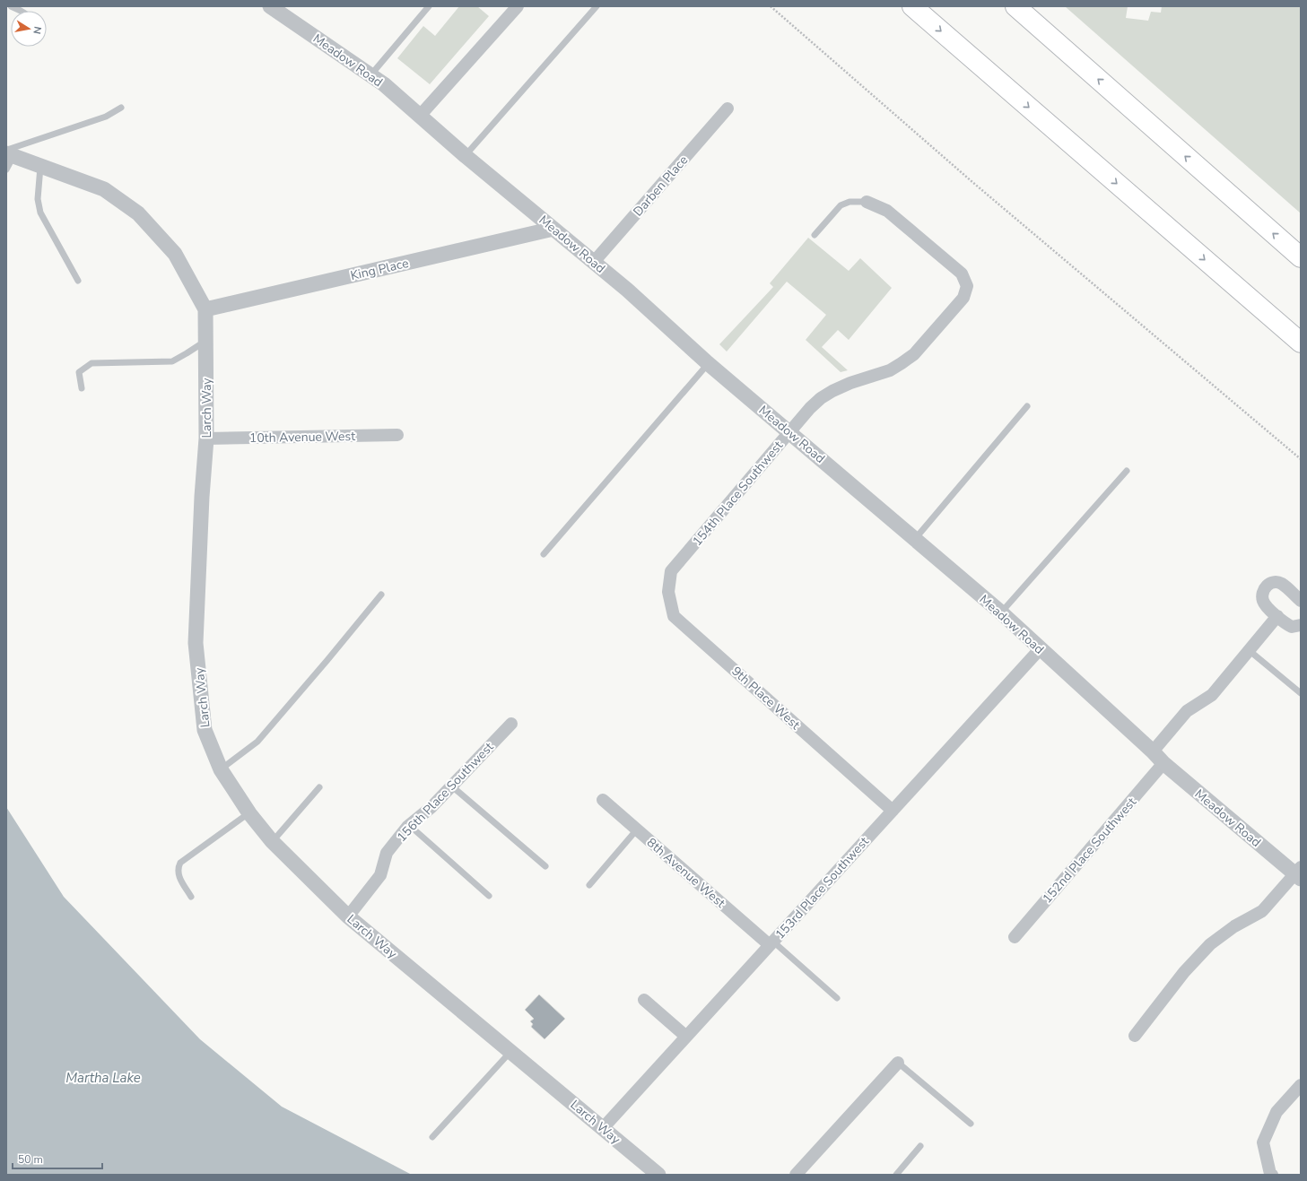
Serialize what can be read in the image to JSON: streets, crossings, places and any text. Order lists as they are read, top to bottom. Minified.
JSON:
{"streets":{"street":["Meadow Road","Darben Place","King Place","Larch Way","10th Avenue West","154th Place Southwest","9th Place West","156th Place Southwest","152nd Place Southwest","8th Avenue West","153rd Place Southwest"]},"crossings":[["Meadow Road","Darben Place"],["Meadow Road","King Place"],["Meadow Road","154th Place Southwest"],["Meadow Road","152nd Place Southwest"],["Meadow Road","153rd Place Southwest"],["King Place","Larch Way"],["Larch Way","10th Avenue West"],["Larch Way","156th Place Southwest"],["Larch Way","153rd Place Southwest"],["154th Place Southwest","9th Place West"],["9th Place West","153rd Place Southwest"],["8th Avenue West","153rd Place Southwest"]],"water":["Martha Lake"],"scale_bar":"50 m","north":"right"}
